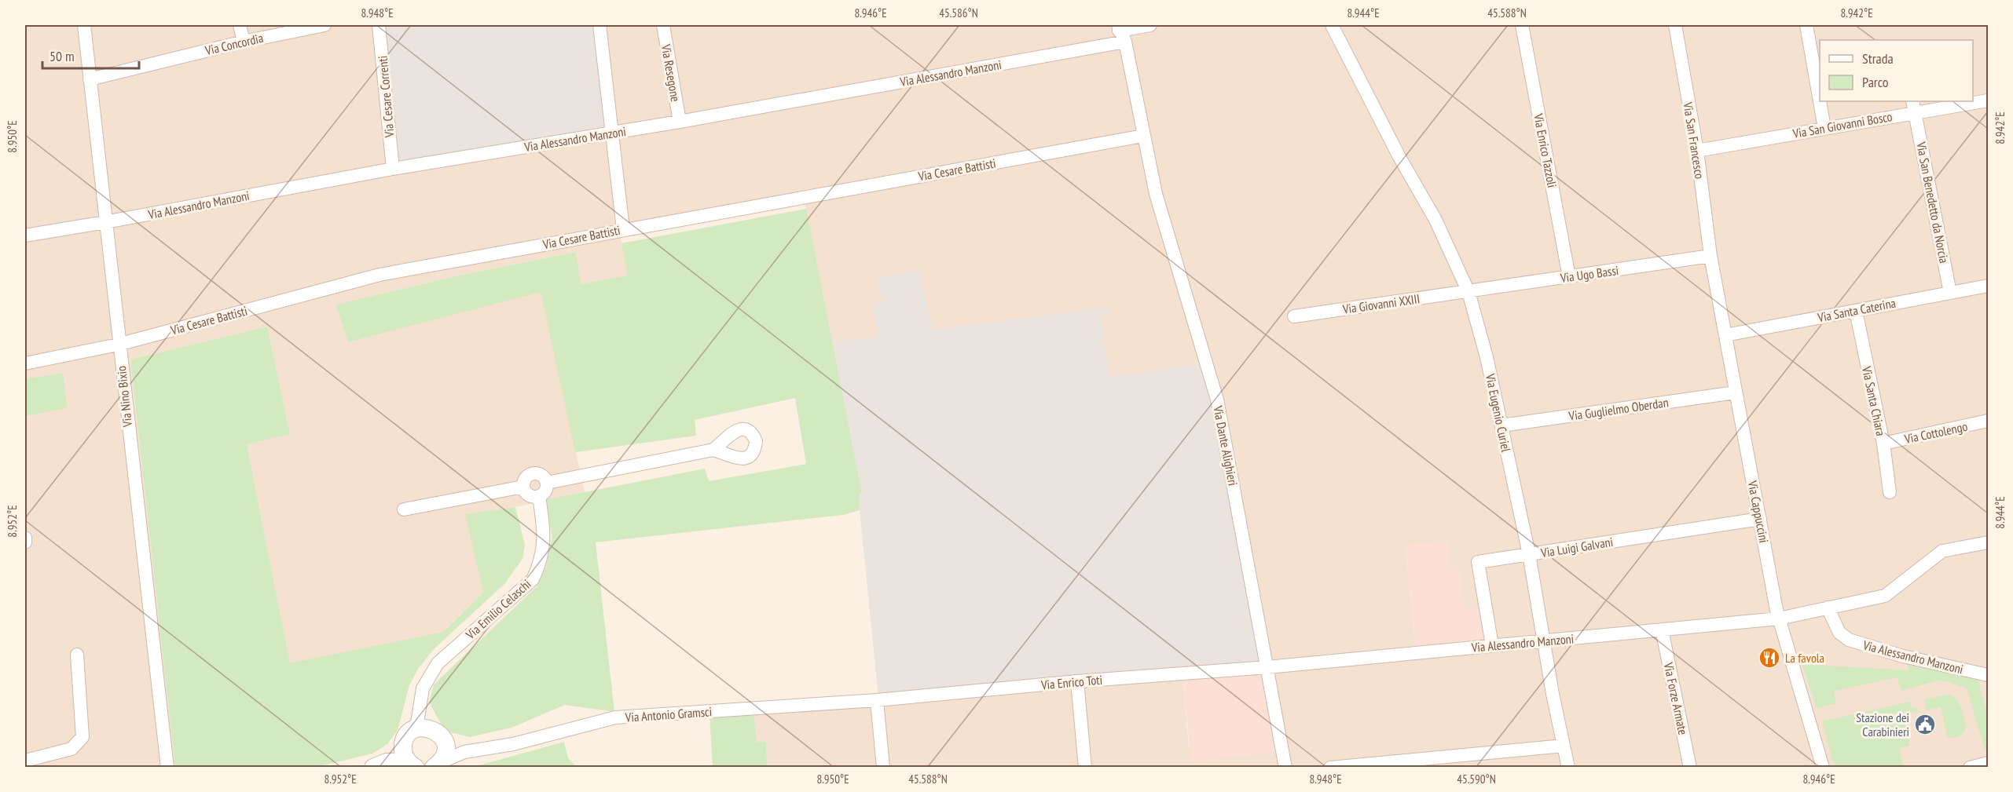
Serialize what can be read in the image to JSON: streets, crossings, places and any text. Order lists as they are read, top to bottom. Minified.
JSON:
{"streets":{"street":["Via Concordia","Via Resegone","Via Alessandro Manzoni","Via Cesare Correnti","Via San Giovanni Bosco","Via San Francesco","Via Enrico Tazzoli","Via Cesare Battisti","Via San Benedetto da Norcia","Via Ugo Bassi","Via Giovanni XXIII","Via Santa Caterina","Via Nino Bixio","Via Santa Chiara","Via Guglielmo Oberdan","Via Eugenio Curiel","Via Cottolengo","Via Dante Alighieri","Via Cappuccini","Via Luigi Galvani","Via Emilio Celaschi","Via Enrico Toti","Via Forze Armate","Via Antonio Gramsci"]},"crossings":[["Via Concordia","Via Nino Bixio"],["Via Resegone","Via Alessandro Manzoni"],["Via Alessandro Manzoni","Via Cesare Correnti"],["Via Alessandro Manzoni","Via Nino Bixio"],["Via Alessandro Manzoni","Via Eugenio Curiel"],["Via Alessandro Manzoni","Via Dante Alighieri"],["Via Alessandro Manzoni","Via Cappuccini"],["Via Alessandro Manzoni","Via Luigi Galvani"],["Via Alessandro Manzoni","Via Enrico Toti"],["Via Alessandro Manzoni","Via Forze Armate"],["Via San Giovanni Bosco","Via San Francesco"],["Via San Giovanni Bosco","Via San Benedetto da Norcia"],["Via San Francesco","Via Ugo Bassi"],["Via San Francesco","Via Cappuccini"],["Via Enrico Tazzoli","Via Ugo Bassi"],["Via Cesare Battisti","Via Nino Bixio"],["Via Cesare Battisti","Via Dante Alighieri"],["Via San Benedetto da Norcia","Via Santa Caterina"],["Via Ugo Bassi","Via Giovanni XXIII"],["Via Ugo Bassi","Via Eugenio Curiel"],["Via Ugo Bassi","Via Cappuccini"],["Via Giovanni XXIII","Via Eugenio Curiel"],["Via Santa Caterina","Via Santa Chiara"],["Via Santa Caterina","Via Cappuccini"],["Via Santa Chiara","Via Cottolengo"],["Via Guglielmo Oberdan","Via Eugenio Curiel"],["Via Guglielmo Oberdan","Via Cappuccini"],["Via Eugenio Curiel","Via Luigi Galvani"],["Via Dante Alighieri","Via Enrico Toti"],["Via Cappuccini","Via Luigi Galvani"],["Via Enrico Toti","Via Antonio Gramsci"]],"places":{"restaurant":["La favola"],"public building":["Stazione dei Carabinieri"]},"legend":["Strada","Parco"],"scale_bar":"50 m","coordinates":["8.948°E","8.946°E","45.586°N","8.944°E","45.588°N","8.942°E","8.950°E","8.952°E","45.590°N"]}
